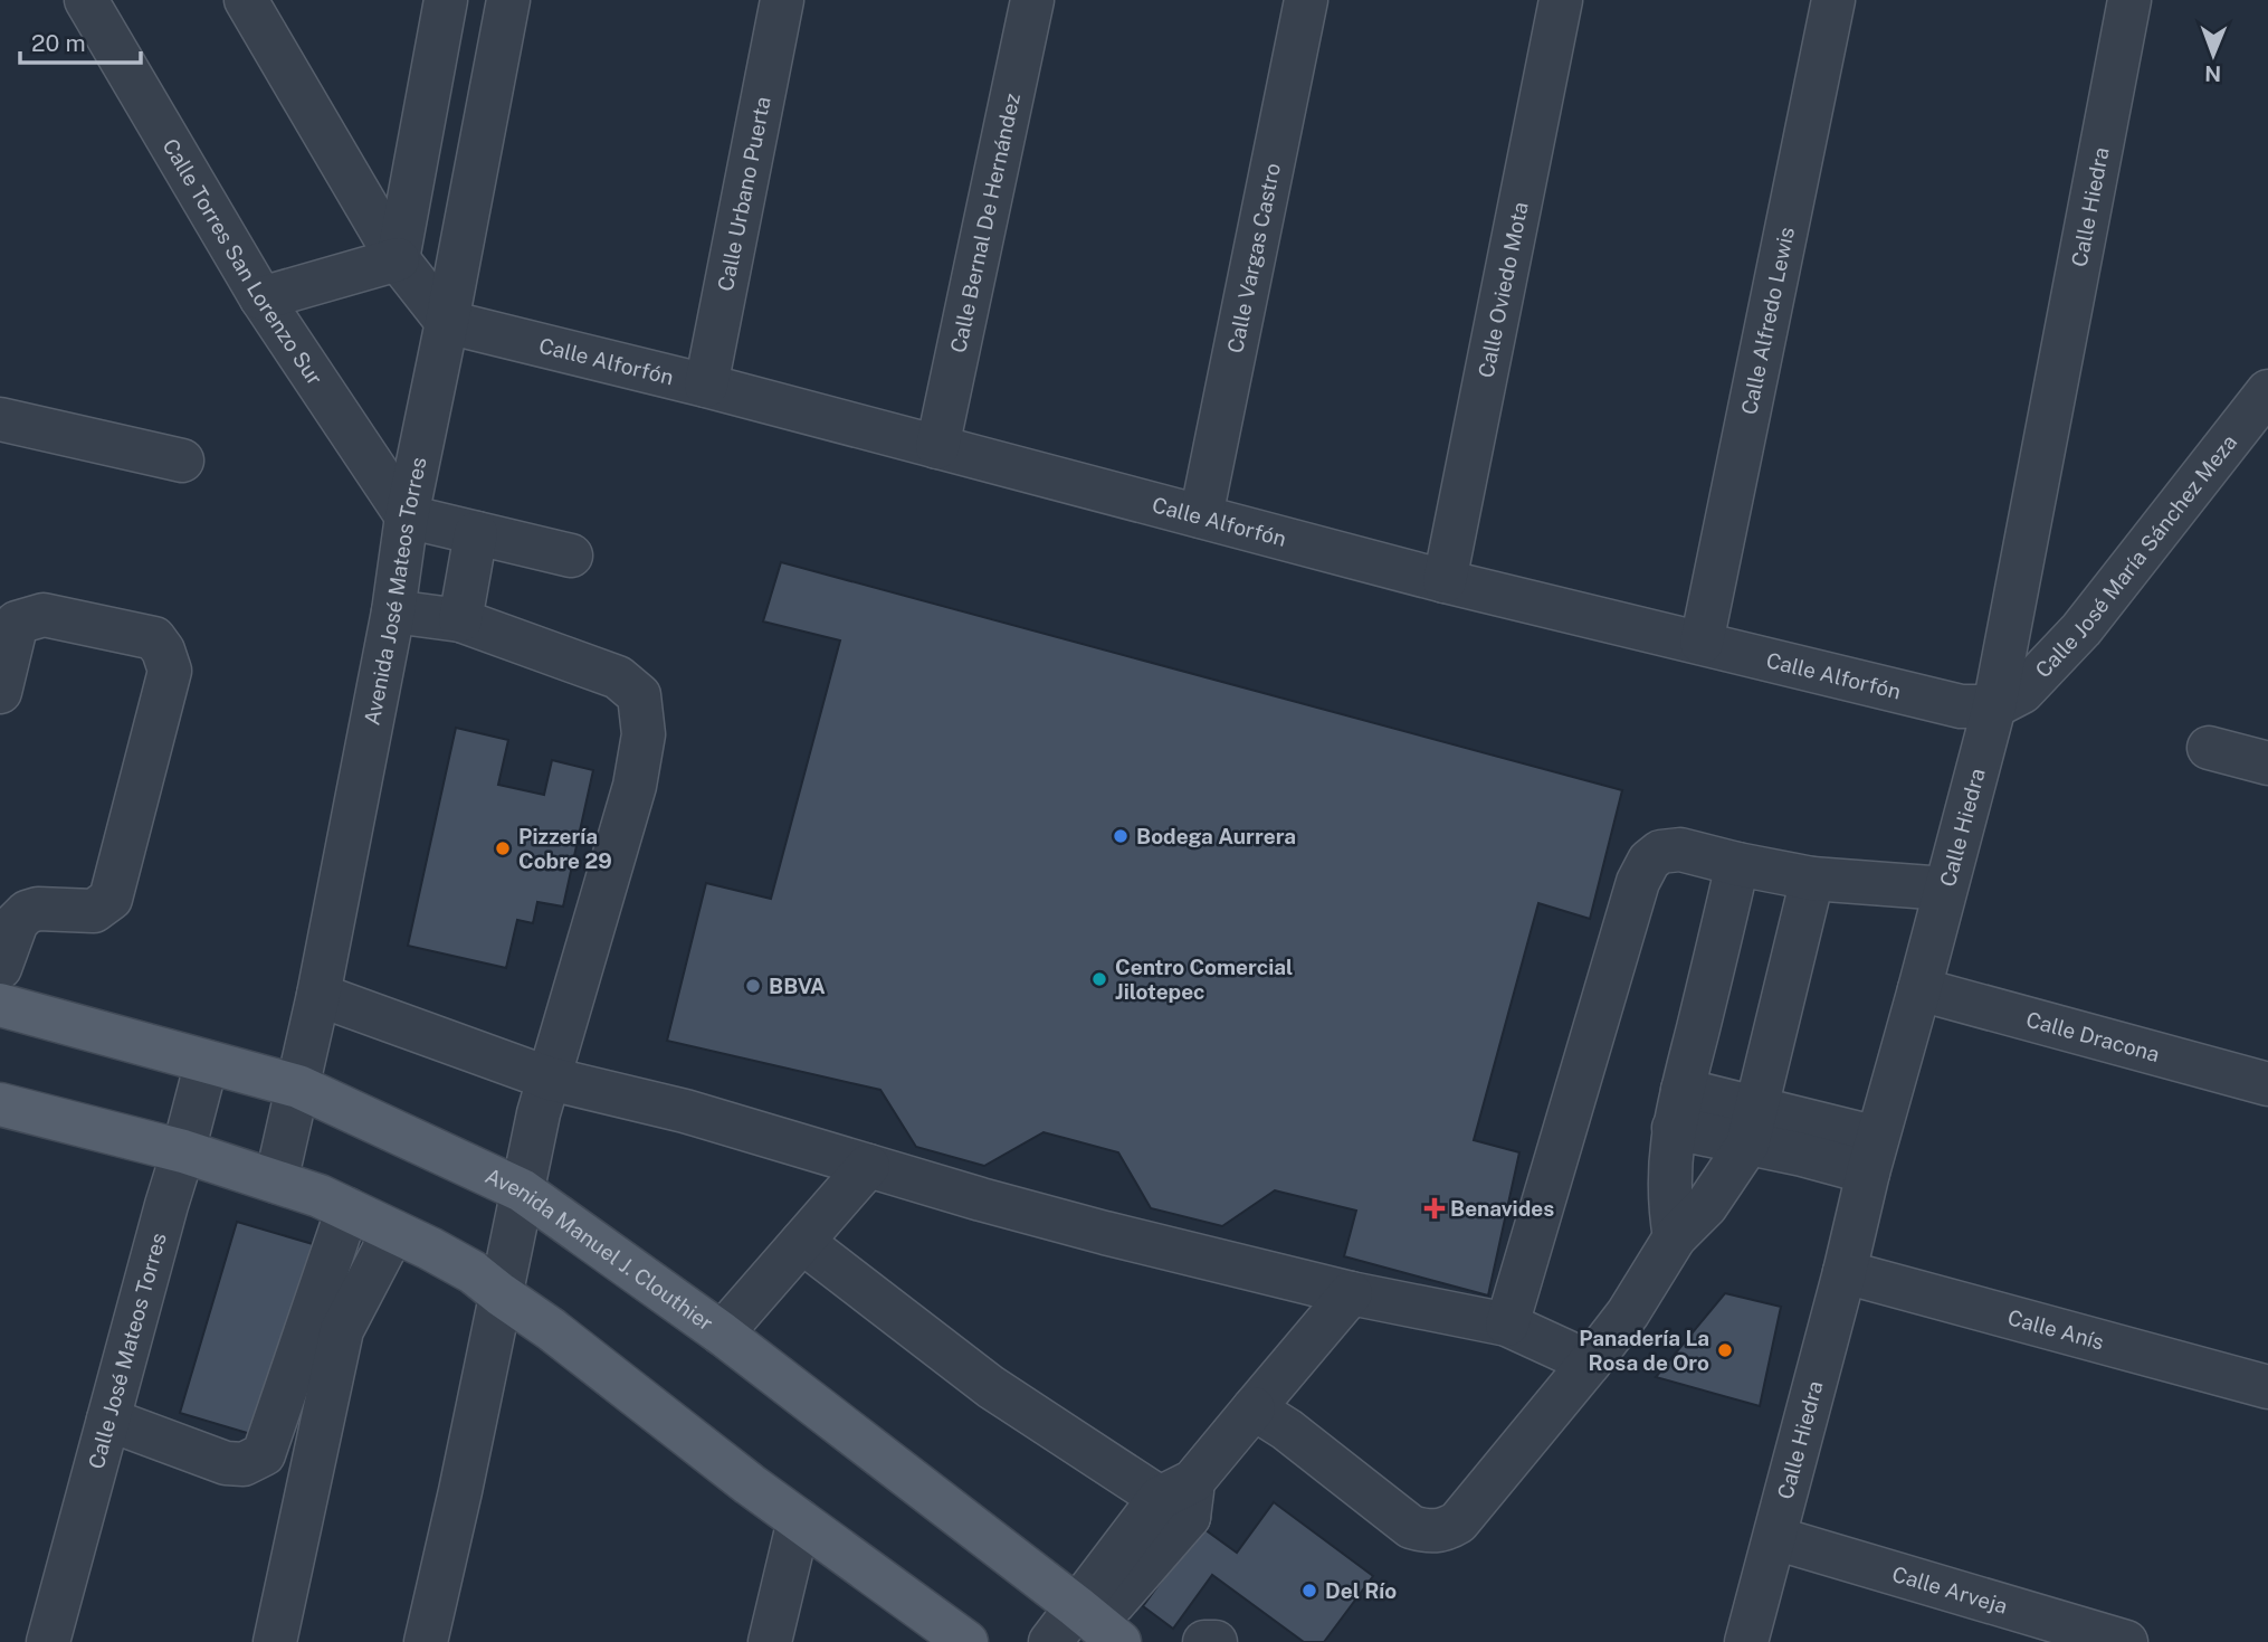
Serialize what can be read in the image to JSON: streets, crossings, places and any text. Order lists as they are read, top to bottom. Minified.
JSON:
{"streets":{"main road":["Avenida Manuel J. Clouthier"],"street":["Calle Urbano Puerta","Calle Hiedra","Calle Bernal De Hernández","Calle Vargas Castro","Calle Torres San Lorenzo Sur","Calle Oviedo Mota","Calle Alfredo Lewis","Calle Alforfón","Calle José María Sánchez Meza","Avenida José Mateos Torres","Calle Dracona","Calle Anís","Calle José Mateos Torres","Calle Arveja"]},"crossings":[["Calle Urbano Puerta","Calle Alforfón"],["Calle Hiedra","Calle Alforfón"],["Calle Hiedra","Calle José María Sánchez Meza"],["Calle Hiedra","Calle Dracona"],["Calle Hiedra","Calle Anís"],["Calle Hiedra","Calle Arveja"],["Calle Bernal De Hernández","Calle Alforfón"],["Calle Vargas Castro","Calle Alforfón"],["Calle Torres San Lorenzo Sur","Avenida José Mateos Torres"],["Calle Oviedo Mota","Calle Alforfón"],["Calle Alfredo Lewis","Calle Alforfón"],["Calle Alforfón","Calle José María Sánchez Meza"],["Calle Alforfón","Avenida José Mateos Torres"],["Avenida José Mateos Torres","Avenida Manuel J. Clouthier"],["Avenida Manuel J. Clouthier","Calle José Mateos Torres"]],"places":{"other":["Bodega Aurrera","Pizzería Cobre 29","Centro Comercial Jilotepec","BBVA","Panadería La Rosa de Oro","Del Río"],"health":["Benavides"]},"scale_bar":"20 m","north":"bottom"}
